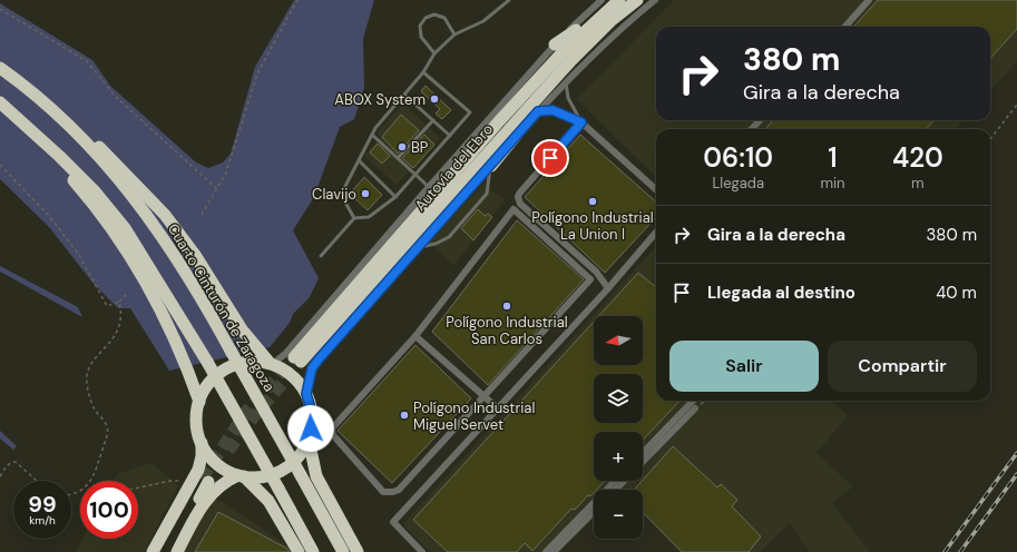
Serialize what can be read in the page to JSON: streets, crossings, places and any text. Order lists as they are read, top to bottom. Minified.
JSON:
{"streets":{"highway":["Autovía del Ebro","Cuarto Cinturón de Zaragoza"]},"places":["ABOX System","BP","Clavijo","Polígono Industrial La Union I","Polígono Industrial San Carlos","Polígono Industrial Miguel Servet"],"north":"left","page":{"turn":["380 m","Gira a la derecha"],"eta":["06:10","Llegada","1","min","420","m"],"list":[{"name":"Gira a la derecha","value":"380 m"},{"name":"Llegada al destino","value":"40 m"}],"map_buttons":["+","−"],"buttons":["Salir","Compartir"],"speed":"99 km/h","limit":"100"}}
